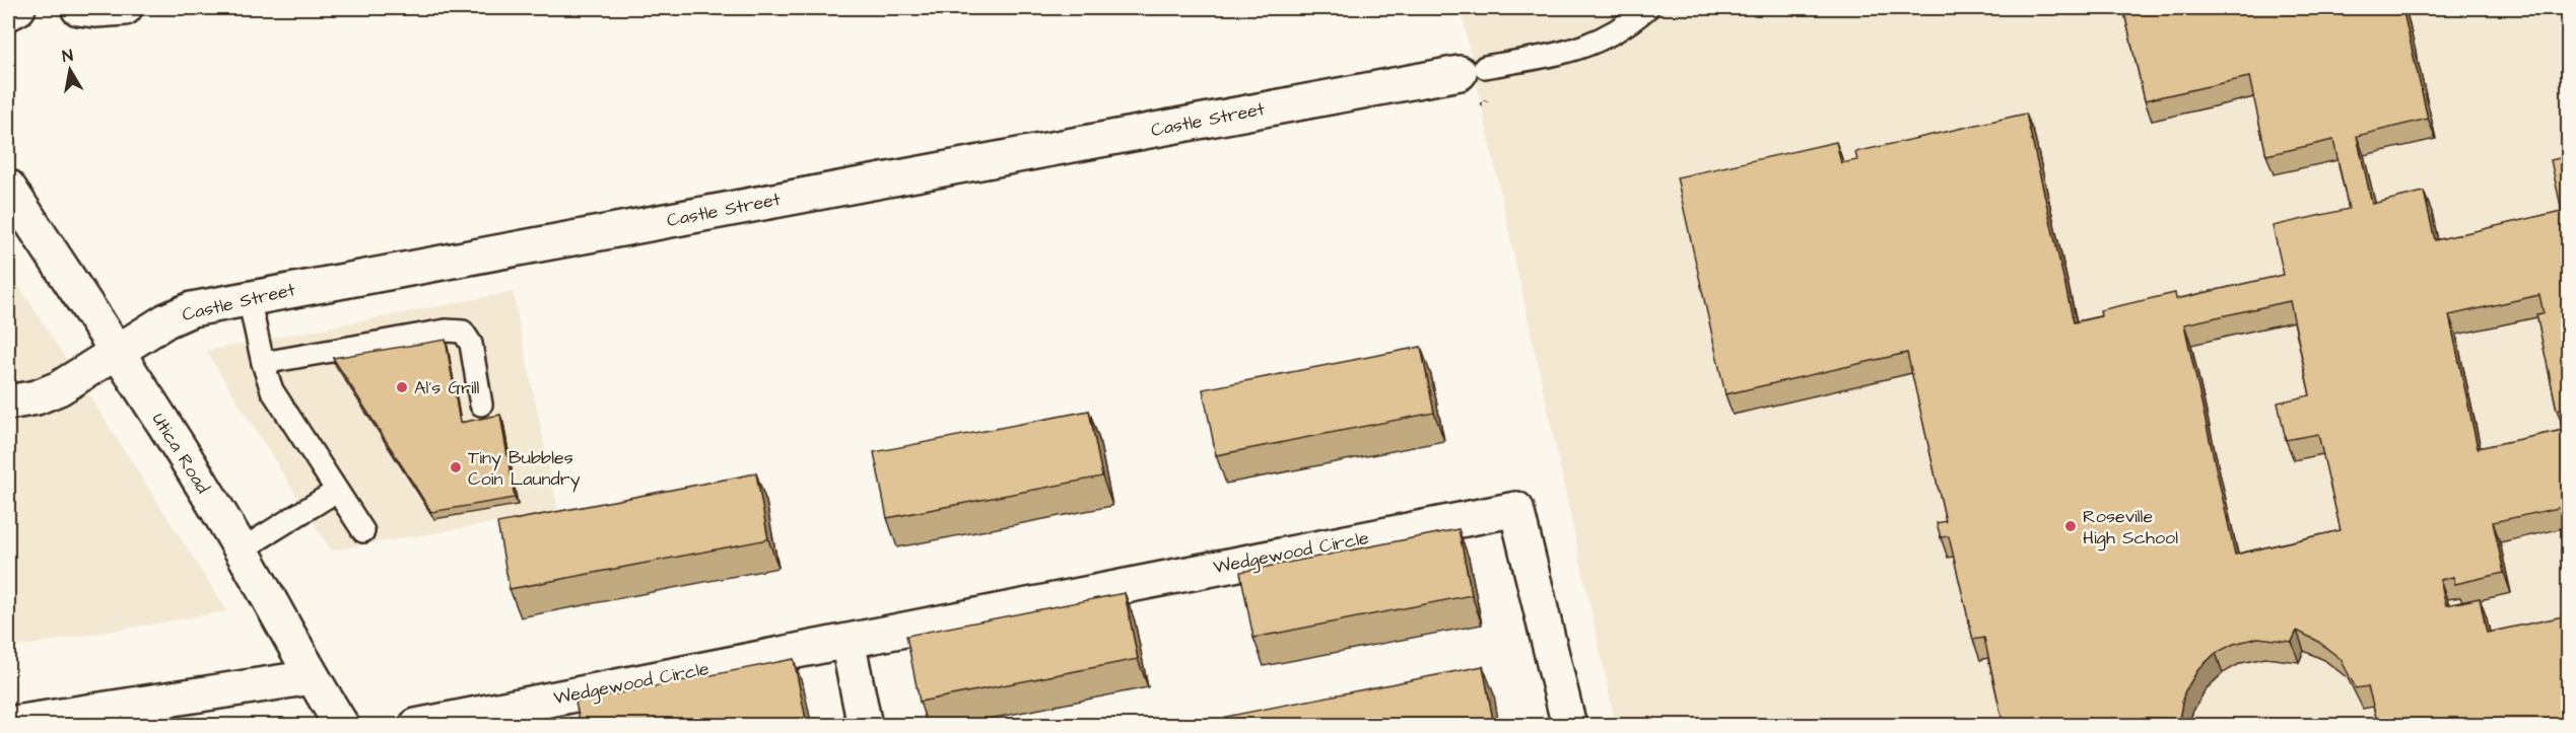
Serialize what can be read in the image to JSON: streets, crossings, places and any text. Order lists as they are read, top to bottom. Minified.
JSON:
{"streets":{"street":["Castle Street","Utica Road","Wedgewood Circle"]},"crossings":[["Castle Street","Utica Road"]],"places":["Al's Grill","Tiny Bubbles Coin Laundry","Roseville High School"],"north":"top"}
